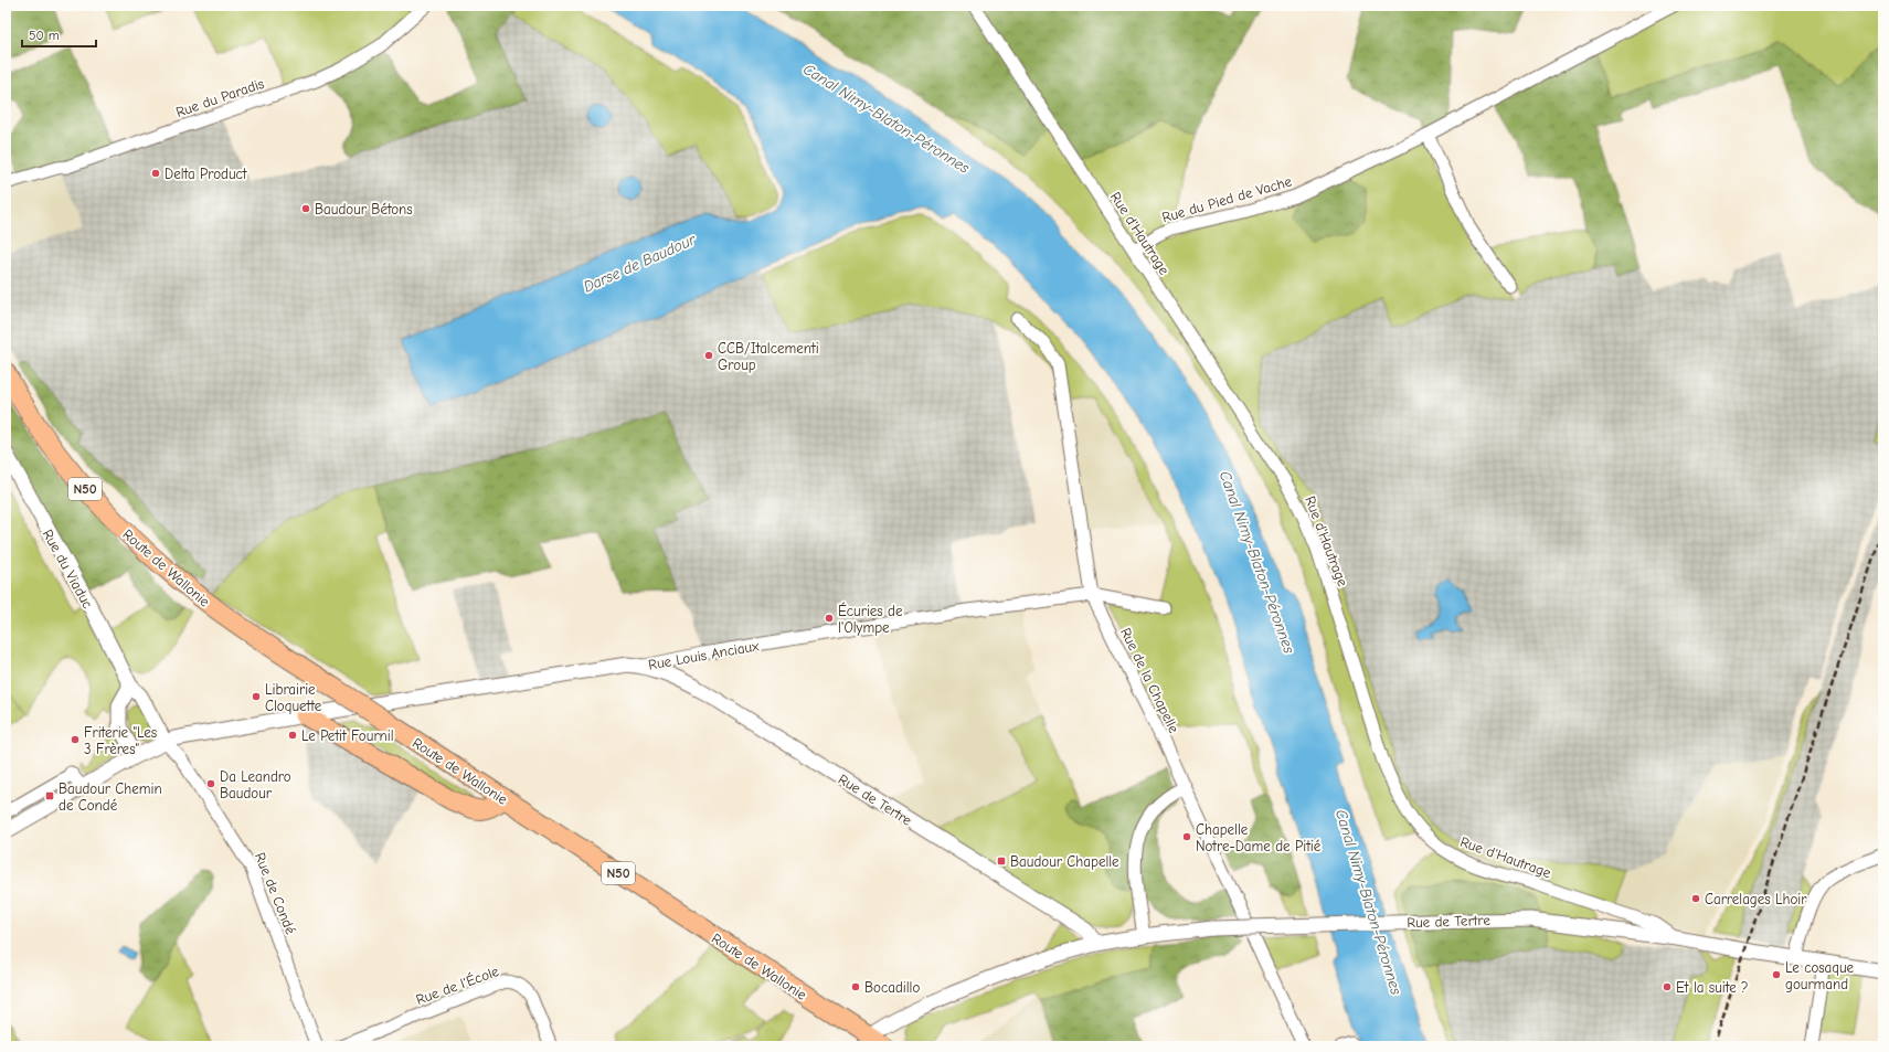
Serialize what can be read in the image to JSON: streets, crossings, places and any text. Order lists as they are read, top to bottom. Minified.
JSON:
{"streets":{"main road":["N50","Route de Wallonie"],"street":["Rue du Paradis","Rue du Pied de Vache","Rue d'Hautrage","Rue du Viaduc","Rue Louis Anciaux","Rue de la Chapelle","Rue de Tertre","Rue de Condé","Rue de l'École"]},"crossings":[["Rue du Pied de Vache","Rue d'Hautrage"],["Rue d'Hautrage","Rue de Tertre"],["Route de Wallonie","Rue de Tertre"],["Rue du Viaduc","Rue Louis Anciaux"],["Rue du Viaduc","Rue de Condé"],["Rue Louis Anciaux","Rue de la Chapelle"],["Rue Louis Anciaux","Rue de Tertre"],["Rue Louis Anciaux","Rue de Condé"]],"water":["Canal Nimy-Blaton-Péronnes","Darse de Baudour"],"places":{"other":["Delta Product","Baudour Bétons","CCB/Italcementi Group","Écuries de l'Olympe","Librairie Cloquette","Le Petit Fournil","Friterie \"Les 3 Frères\"","Da Leandro Baudour","Chapelle Notre-Dame de Pitié","Carrelages Lhoir","Le cosaque gourmand","Bocadillo","Et la suite ?"],"transit":["Baudour Chemin de Condé","Baudour Chapelle"]},"scale_bar":"50 m"}
